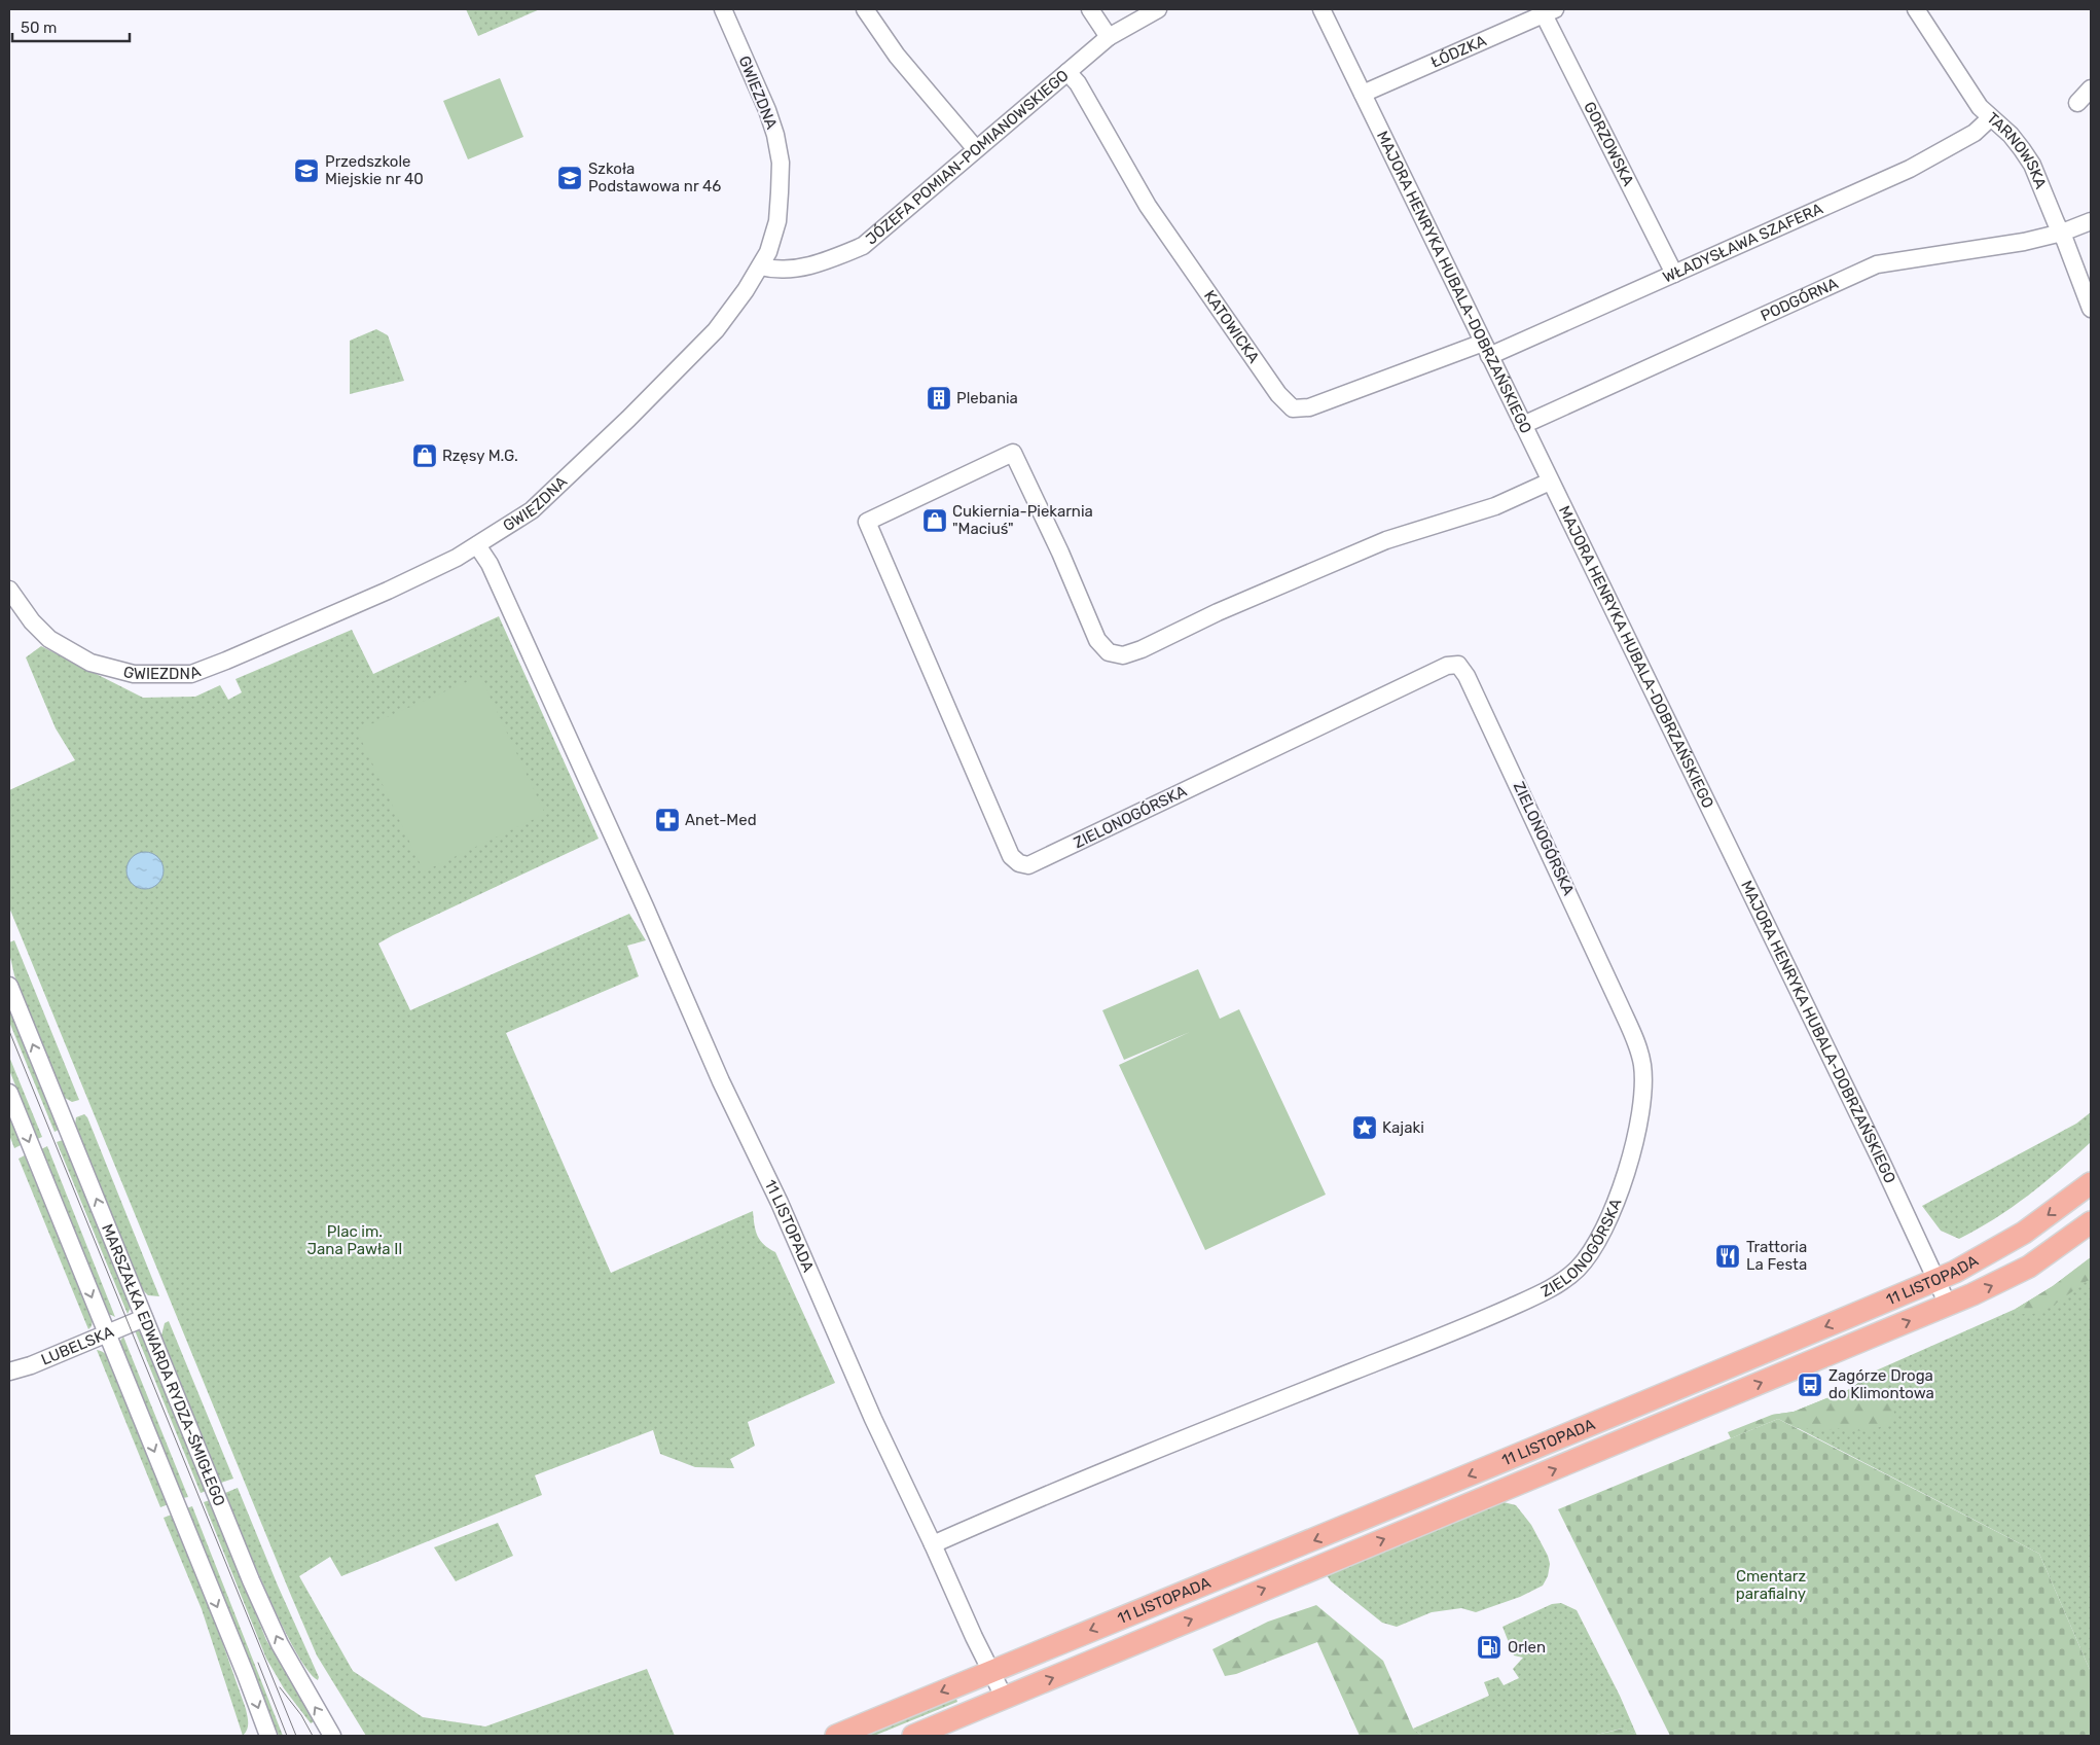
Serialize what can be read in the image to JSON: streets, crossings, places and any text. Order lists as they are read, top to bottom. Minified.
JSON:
{"streets":{"main road":["11 LISTOPADA"],"street":["ŁÓDZKA","GWIEZDNA","GORZOWSKA","TARNOWSKA","JÓZEFA POMIAN-POMIANOWSKIEGO","WŁADYSŁAWA SZAFERA","MAJORA HENRYKA HUBALA-DOBRZAŃSKIEGO","PODGÓRNA","KATOWICKA","ZIELONOGÓRSKA","LUBELSKA","MARSZAŁKA EDWARDA RYDZA-ŚMIGŁEGO"]},"crossings":[["ŁÓDZKA","GORZOWSKA"],["ŁÓDZKA","MAJORA HENRYKA HUBALA-DOBRZAŃSKIEGO"],["GWIEZDNA","JÓZEFA POMIAN-POMIANOWSKIEGO"],["GWIEZDNA","11 LISTOPADA"],["GORZOWSKA","WŁADYSŁAWA SZAFERA"],["TARNOWSKA","WŁADYSŁAWA SZAFERA"],["TARNOWSKA","PODGÓRNA"],["JÓZEFA POMIAN-POMIANOWSKIEGO","KATOWICKA"],["WŁADYSŁAWA SZAFERA","MAJORA HENRYKA HUBALA-DOBRZAŃSKIEGO"],["WŁADYSŁAWA SZAFERA","KATOWICKA"],["MAJORA HENRYKA HUBALA-DOBRZAŃSKIEGO","PODGÓRNA"],["MAJORA HENRYKA HUBALA-DOBRZAŃSKIEGO","KATOWICKA"],["MAJORA HENRYKA HUBALA-DOBRZAŃSKIEGO","ZIELONOGÓRSKA"],["MAJORA HENRYKA HUBALA-DOBRZAŃSKIEGO","11 LISTOPADA"],["ZIELONOGÓRSKA","11 LISTOPADA"],["LUBELSKA","MARSZAŁKA EDWARDA RYDZA-ŚMIGŁEGO"]],"parks":["Plac im. Jana Pawła II","Cmentarz parafialny"],"places":{"school or university":["Przedszkole Miejskie nr 40","Szkoła Podstawowa nr 46"],"building":["Plebania"],"shop":["Rzęsy M.G.","Cukiernia-Piekarnia \"Maciuś\""],"pharmacy":["Anet-Med"],"place":["Kajaki"],"restaurant":["Trattoria La Festa"],"bus stop":["Zagórze Droga do Klimontowa"],"fuel station":["Orlen"]},"scale_bar":"50 m"}
